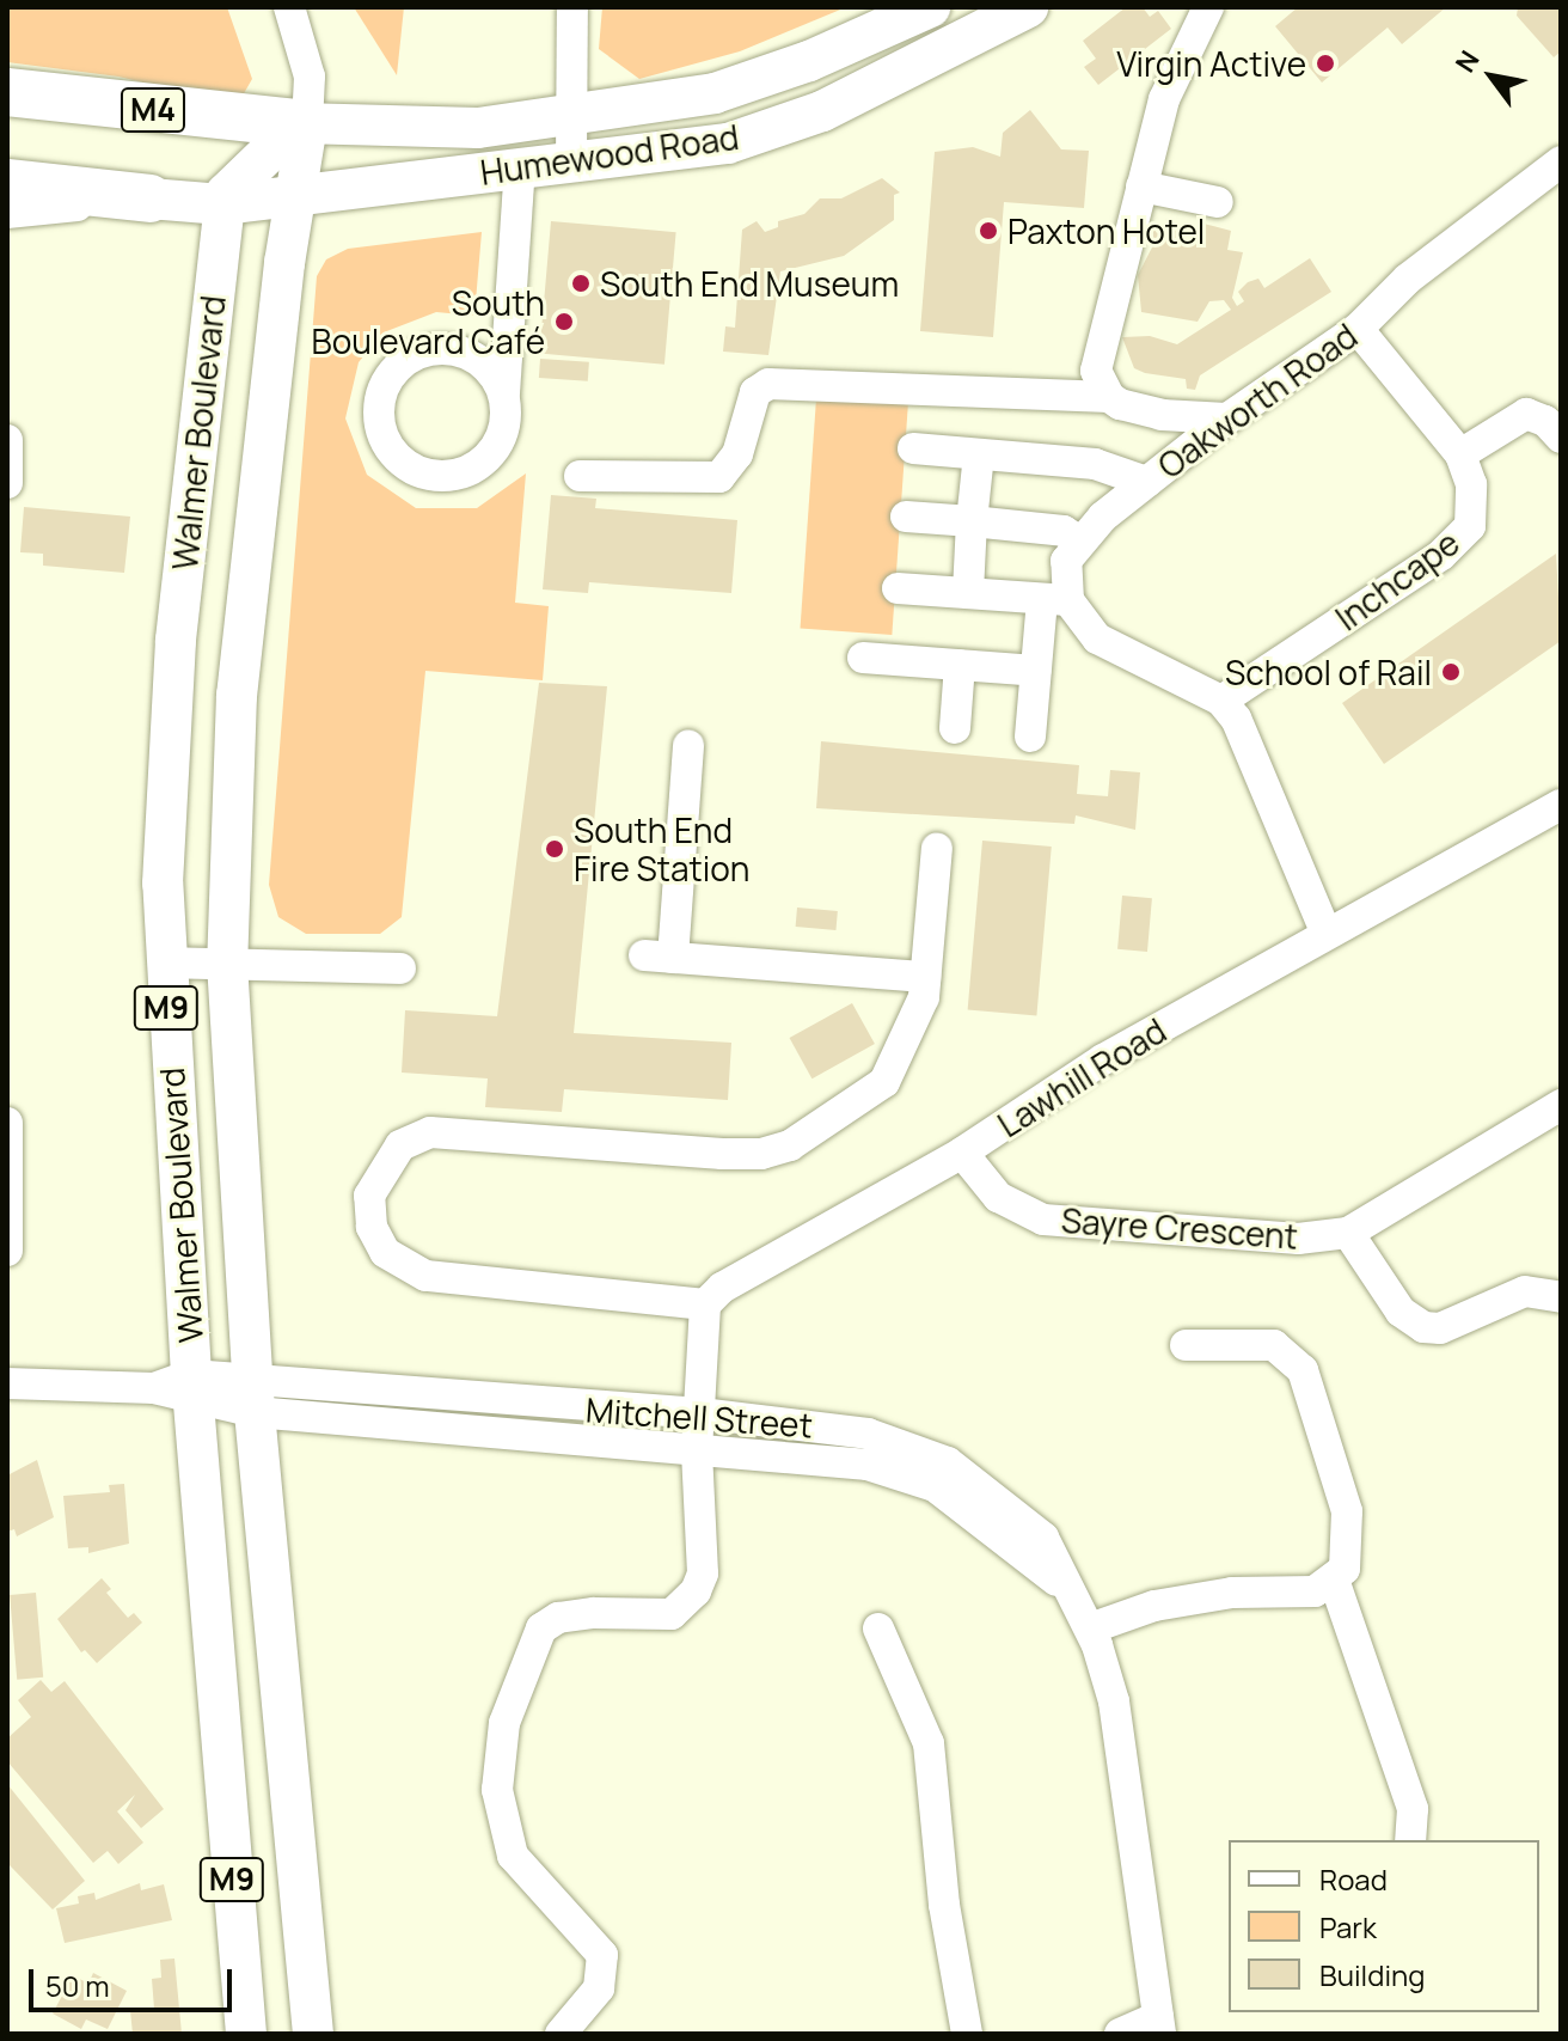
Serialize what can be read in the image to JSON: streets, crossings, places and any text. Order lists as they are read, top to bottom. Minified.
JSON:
{"streets":{"highway":["M4"],"main road":["Humewood Road","Walmer Boulevard","M9"],"street":["Oakworth Road","Inchcape","Lawhill Road","Sayre Crescent","Mitchell Street"]},"crossings":[["M4","Humewood Road"],["M4","Walmer Boulevard"],["Humewood Road","Walmer Boulevard"],["Oakworth Road","Inchcape"],["Walmer Boulevard","Mitchell Street"],["Lawhill Road","Sayre Crescent"]],"places":["Virgin Active","Paxton Hotel","South End Museum","South Boulevard Café","School of Rail","South End Fire Station"],"legend":["Road","Park","Building"],"scale_bar":"50 m","north":"top left"}
